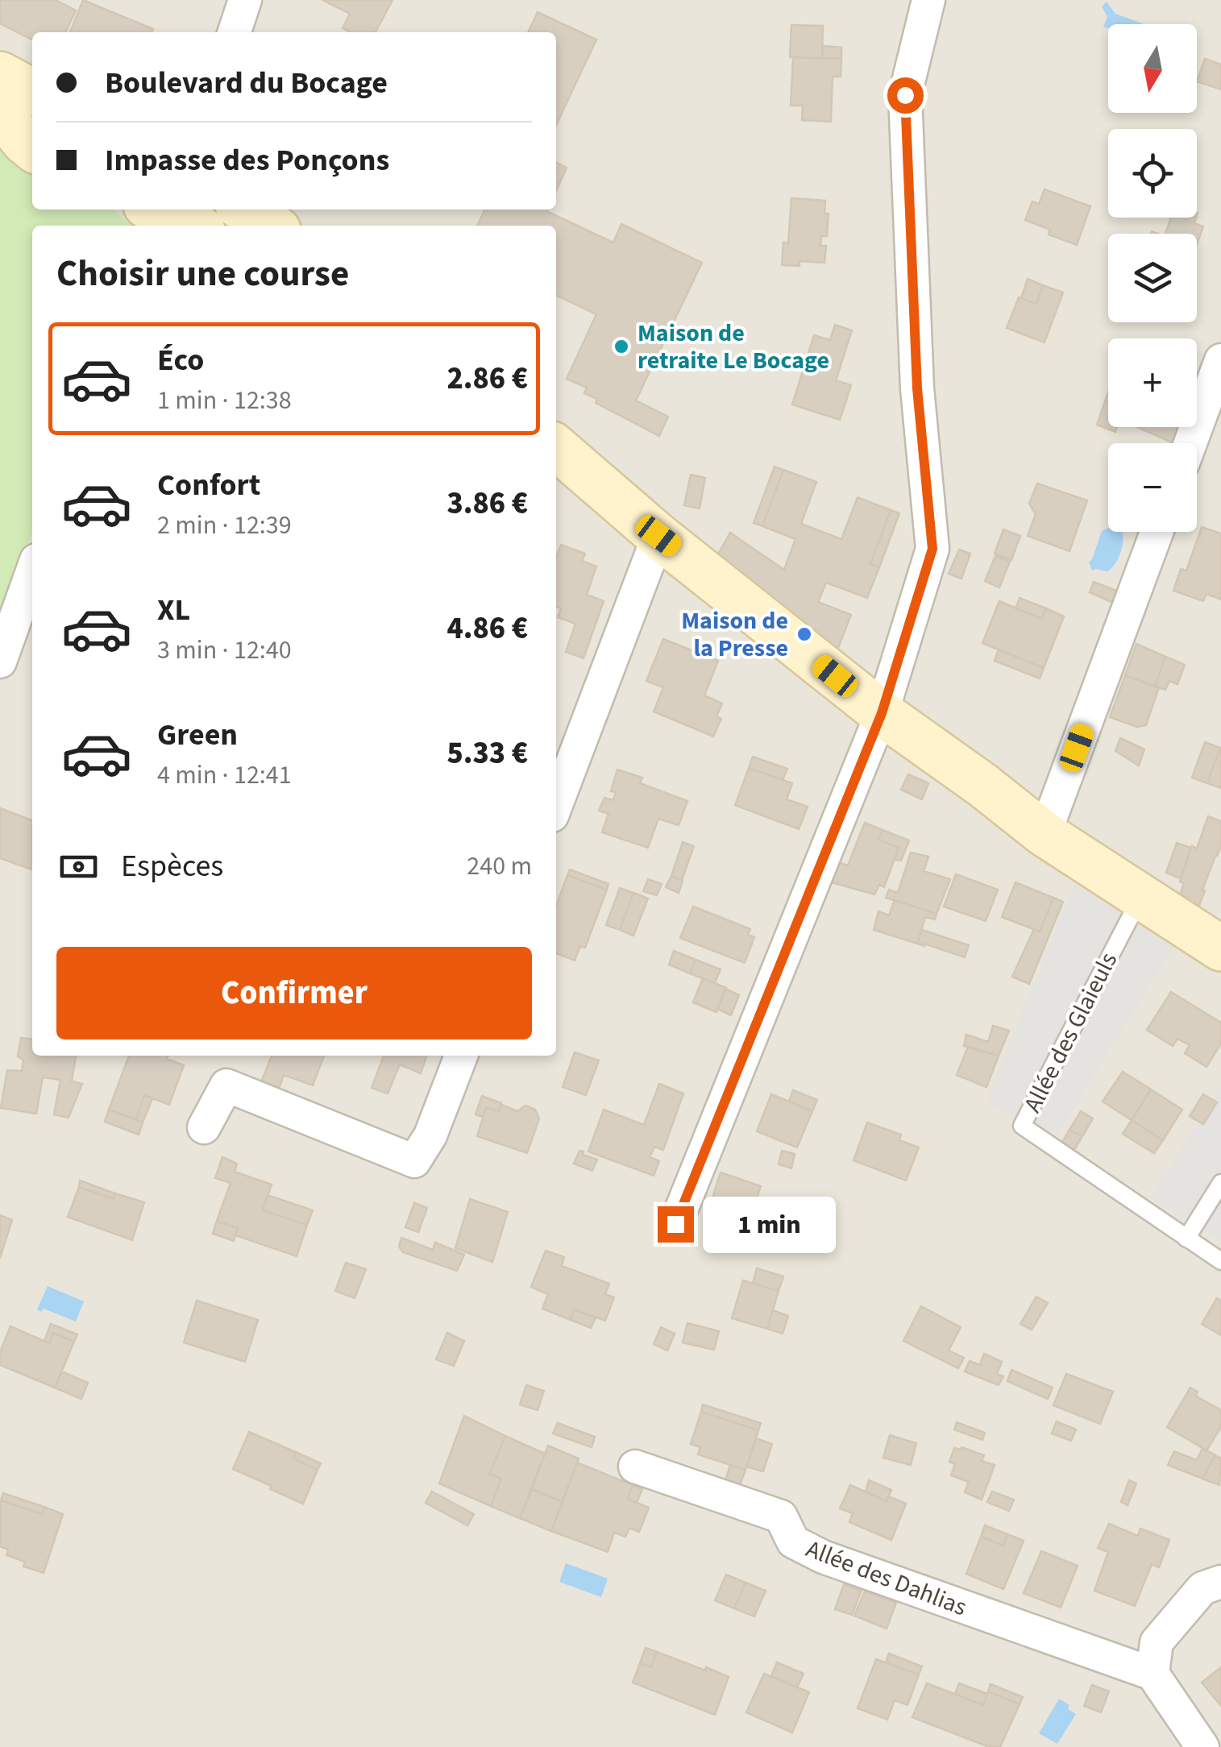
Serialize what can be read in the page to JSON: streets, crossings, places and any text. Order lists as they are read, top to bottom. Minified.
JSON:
{"streets":{"street":["Allée des Dahlias"],"lane":["Allée des Glaieuls"]},"places":["Maison de retraite Le Bocage","Maison de la Presse"],"north":"bottom","page":{"map_buttons":["+","−"],"banner":["Boulevard du Bocage","Impasse des Ponçons"],"heading":"Choisir une course","list":[{"name":"Éco","note":"1 min · 12:38","value":"2.86 €"},{"name":"Confort","note":"2 min · 12:39","value":"3.86 €"},{"name":"XL","note":"3 min · 12:40","value":"4.86 €"},{"name":"Green","note":"4 min · 12:41","value":"5.33 €"}],"pay":["Espèces","240 m"],"buttons":"Confirmer","bubble":"1 min"}}
